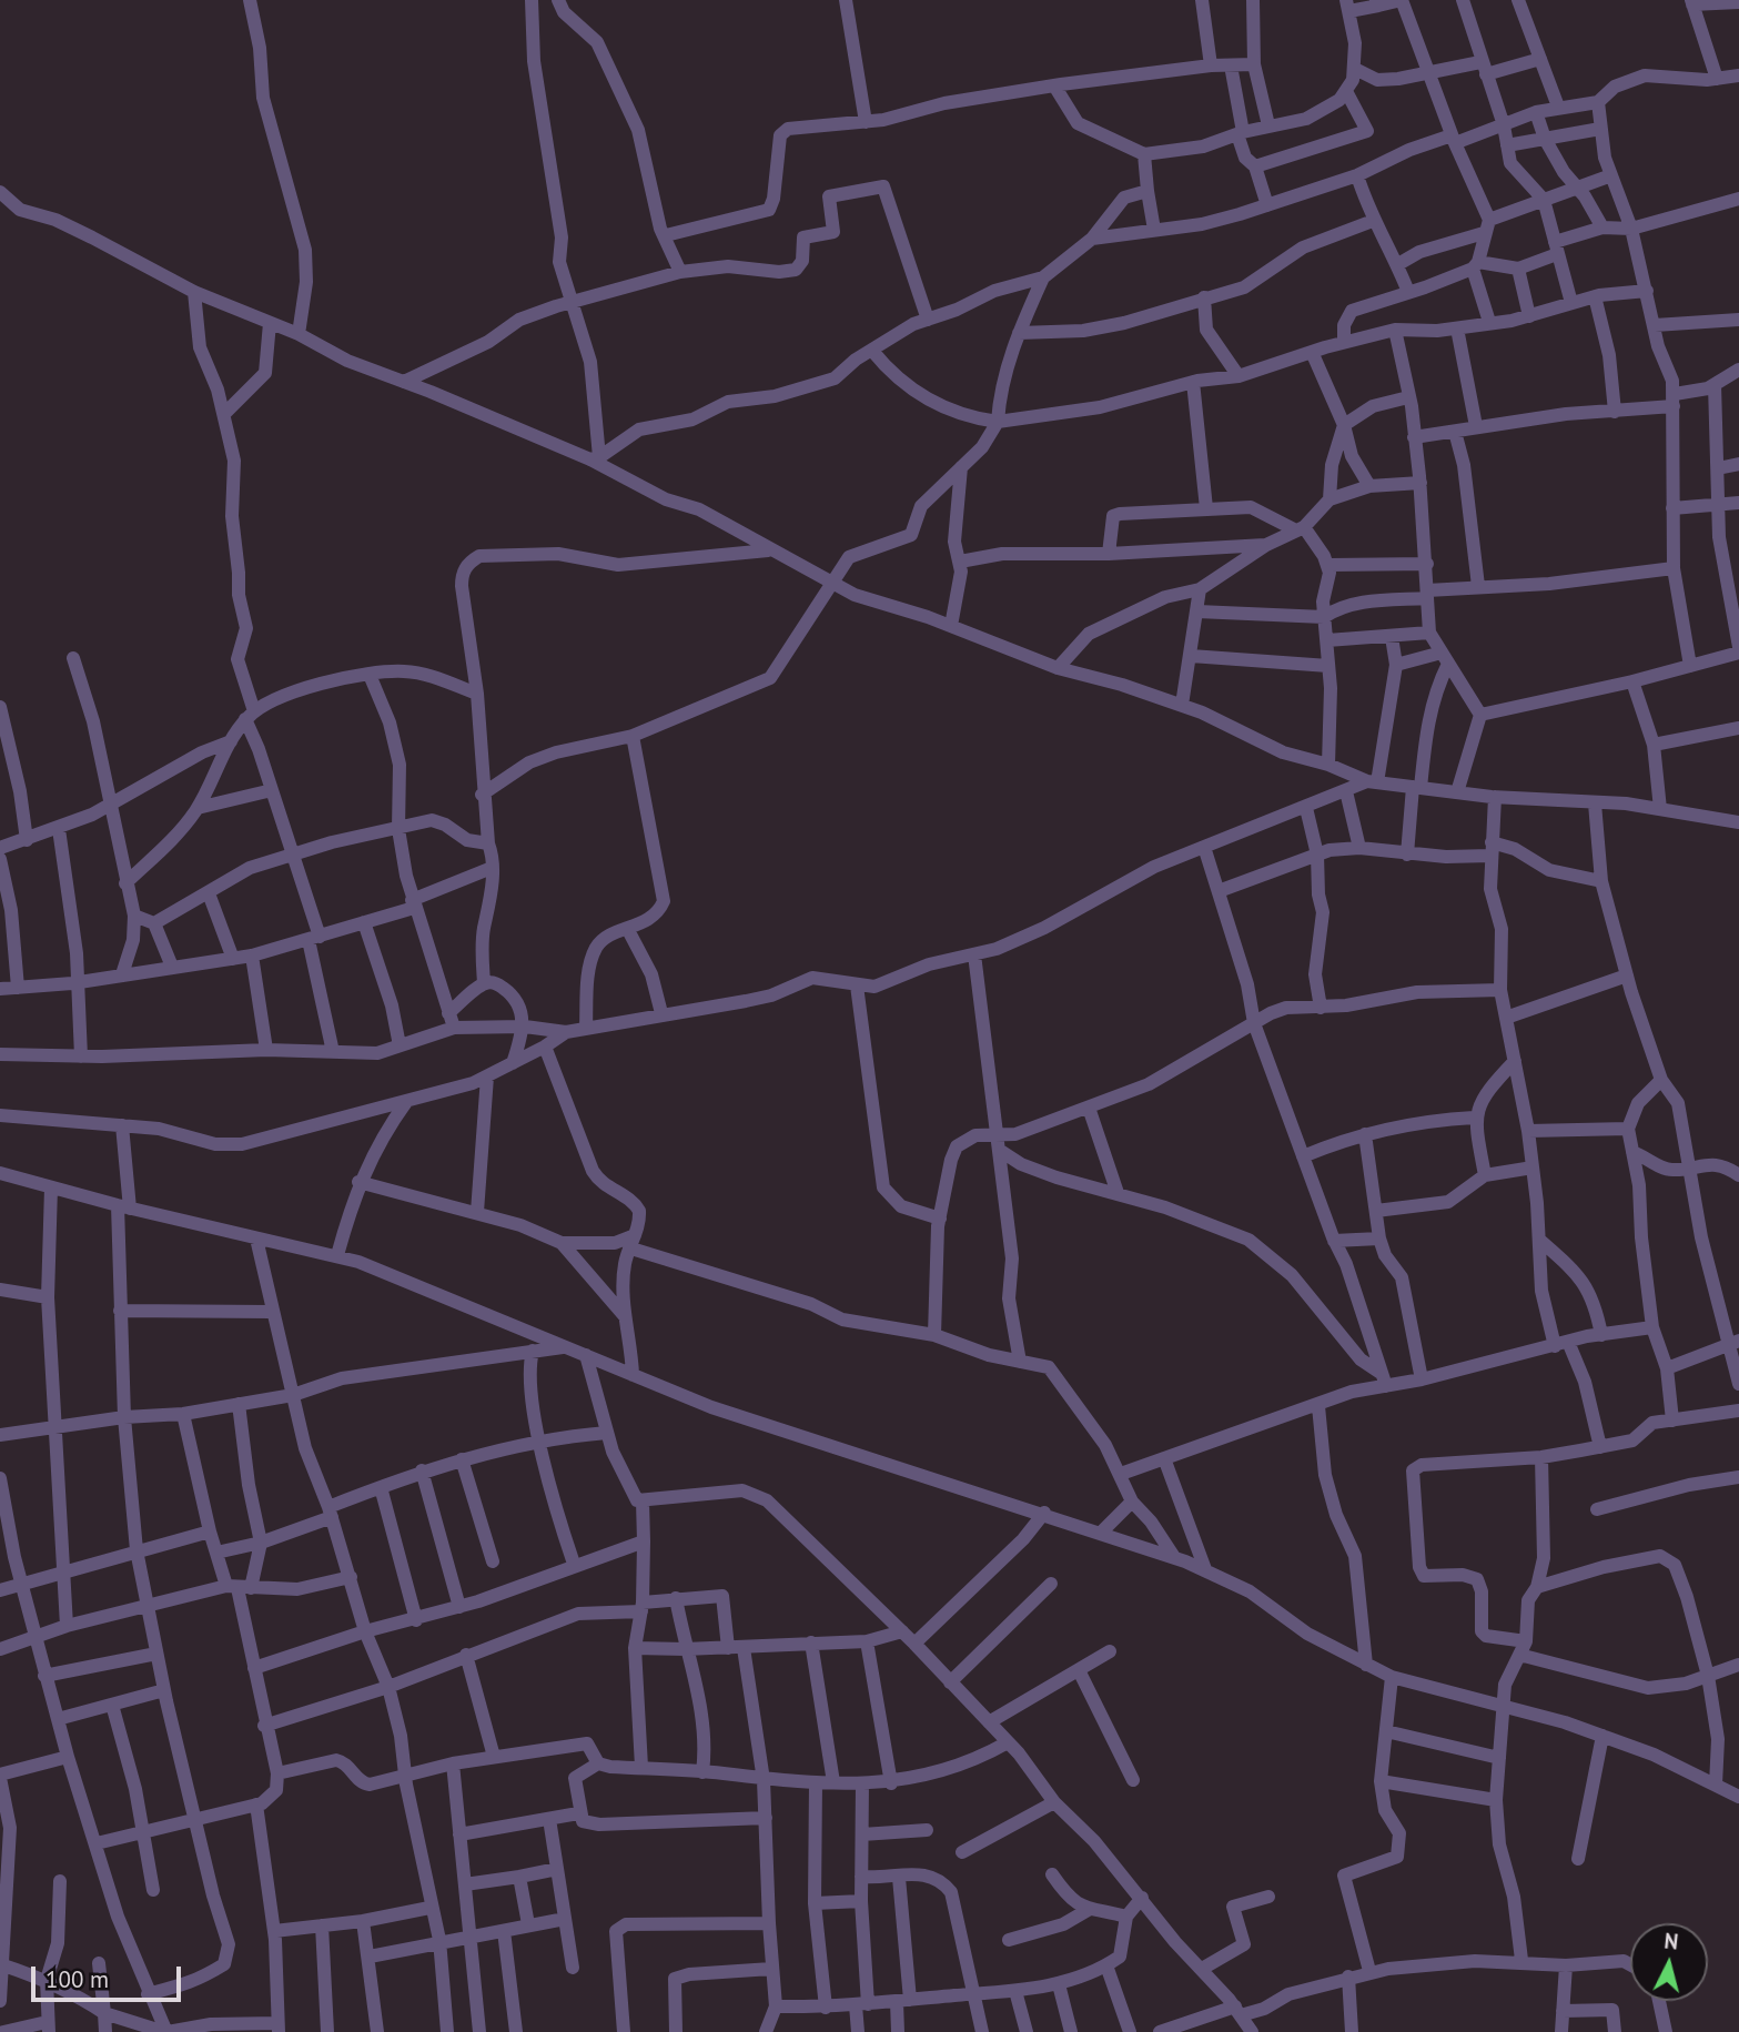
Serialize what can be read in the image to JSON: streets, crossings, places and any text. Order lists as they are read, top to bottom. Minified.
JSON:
{"scale_bar":"100 m","north":"top"}
